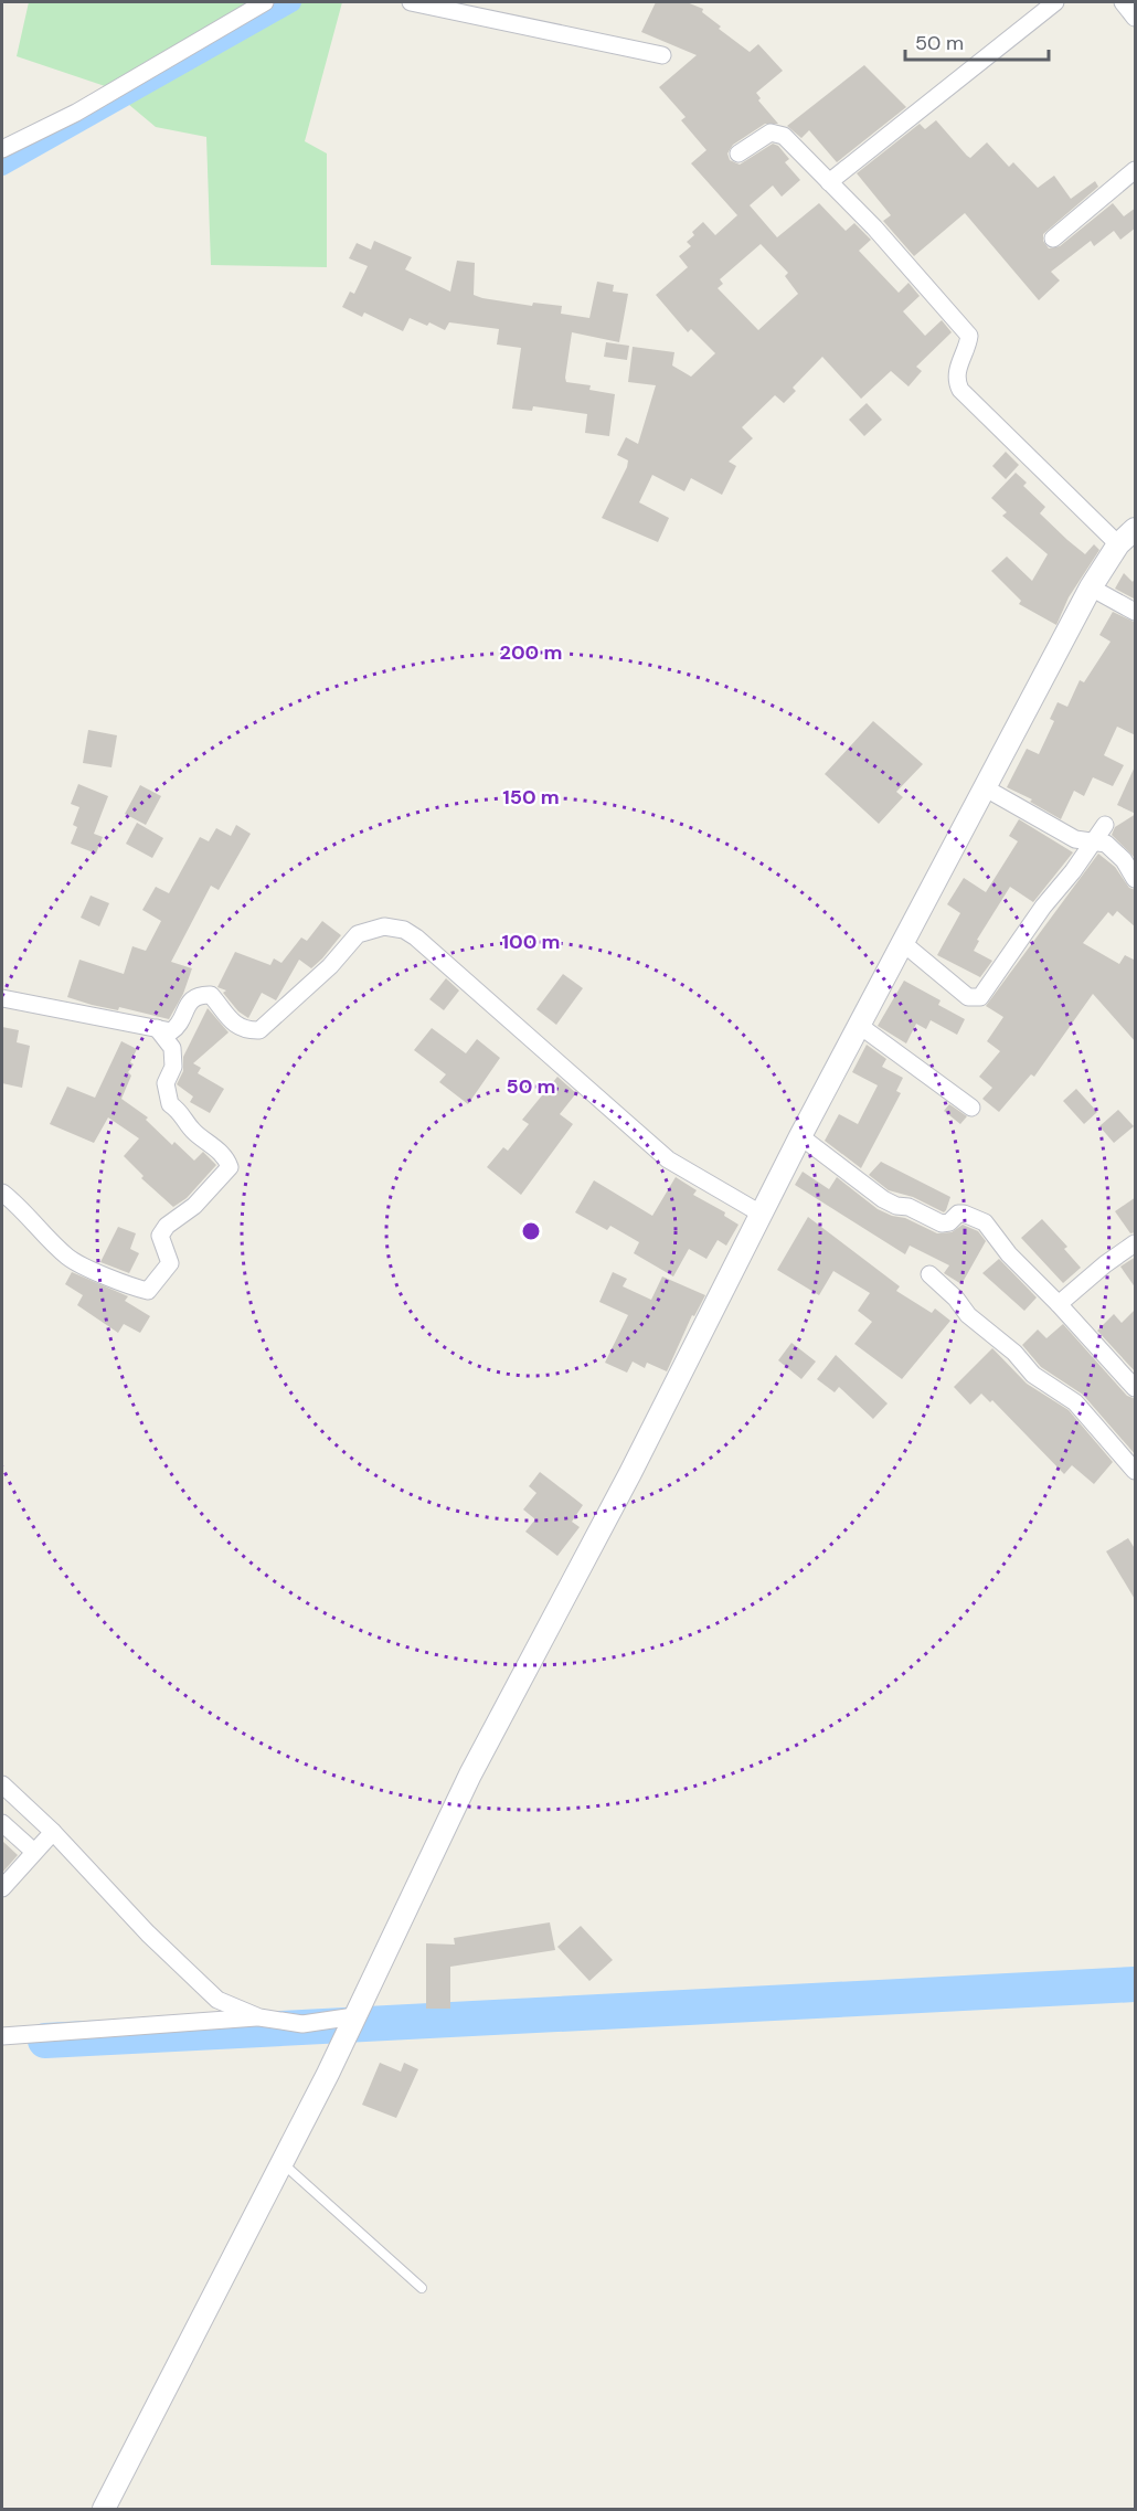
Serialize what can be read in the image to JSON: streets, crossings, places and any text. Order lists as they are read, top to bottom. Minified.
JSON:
{"scale_bar":"50 m","rings":["200 m","150 m","100 m","50 m"]}
